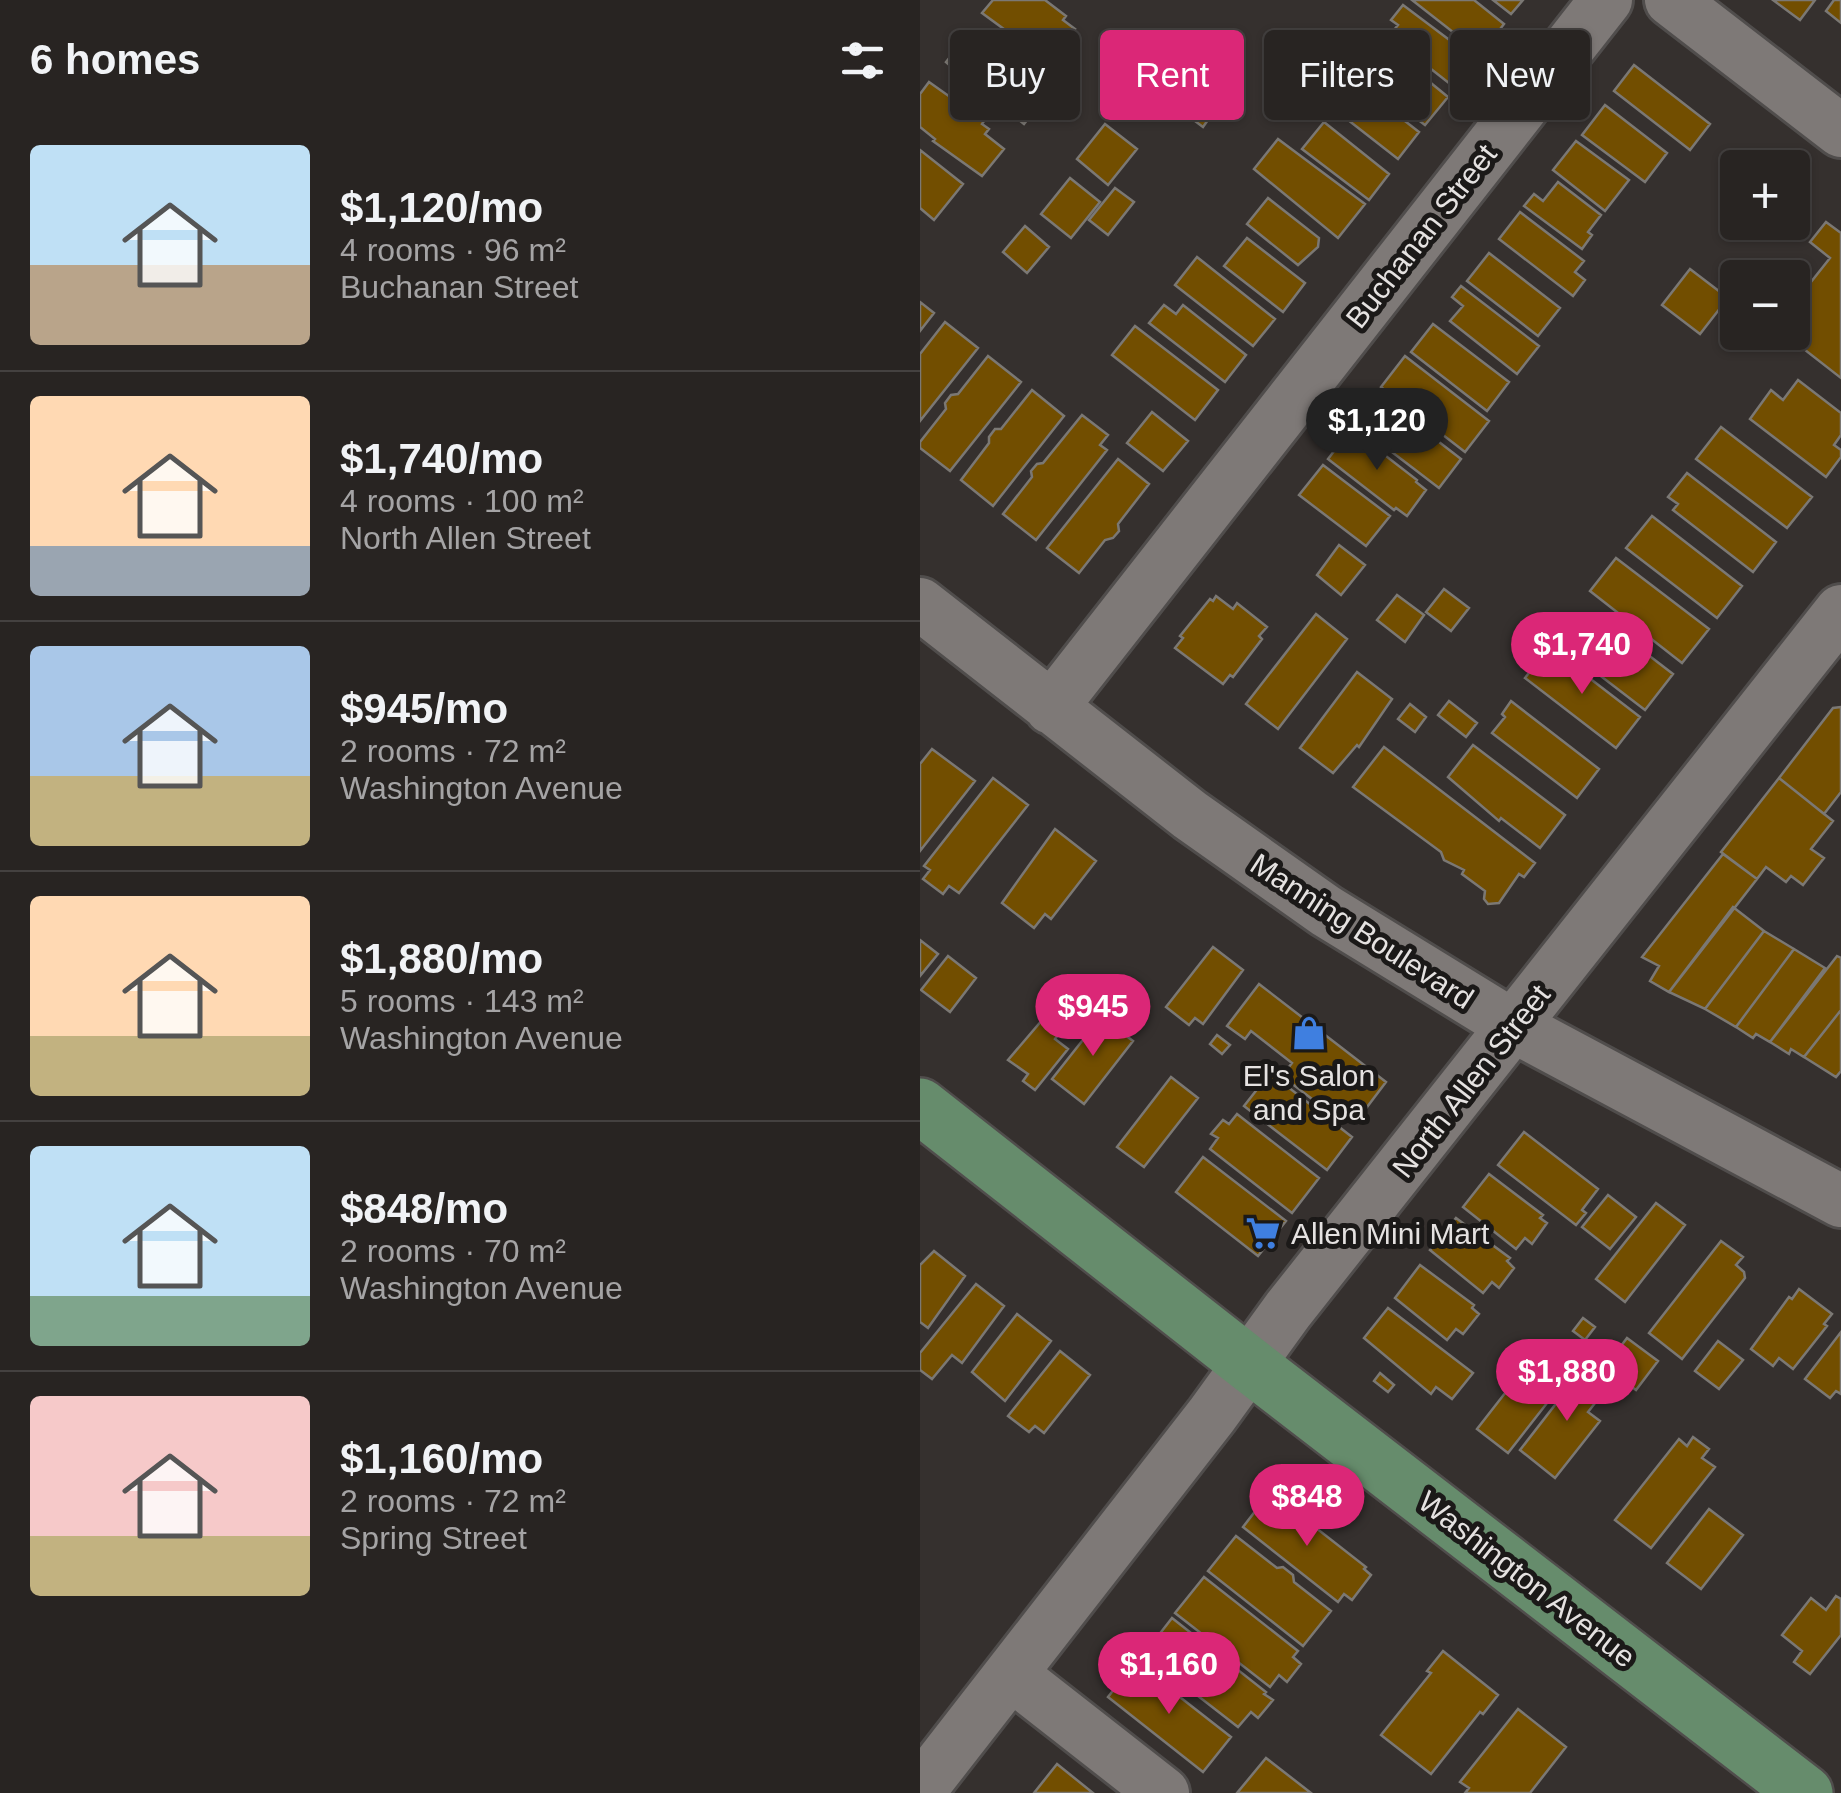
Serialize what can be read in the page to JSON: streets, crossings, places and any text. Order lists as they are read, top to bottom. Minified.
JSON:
{"streets":{"main road":["Washington Avenue"],"street":["Buchanan Street","Manning Boulevard","North Allen Street"]},"crossings":[["Buchanan Street","Manning Boulevard"],["Manning Boulevard","North Allen Street"],["North Allen Street","Washington Avenue"]],"places":{"shop":["El's Salon and Spa"],"supermarket":["Allen Mini Mart"]},"page":{"heading":"6 homes","chip":["Buy","Rent","Filters","New"],"list":[{"name":"$1,120/mo","note":"4 rooms · 96 m² · Buchanan Street"},{"name":"$1,740/mo","note":"4 rooms · 100 m² · North Allen Street"},{"name":"$945/mo","note":"2 rooms · 72 m² · Washington Avenue"},{"name":"$1,880/mo","note":"5 rooms · 143 m² · Washington Avenue"},{"name":"$848/mo","note":"2 rooms · 70 m² · Washington Avenue"},{"name":"$1,160/mo","note":"2 rooms · 72 m² · Spring Street"}],"map_buttons":["+","−"],"price":["$1,120","$1,740","$945","$1,880","$848","$1,160"]}}
